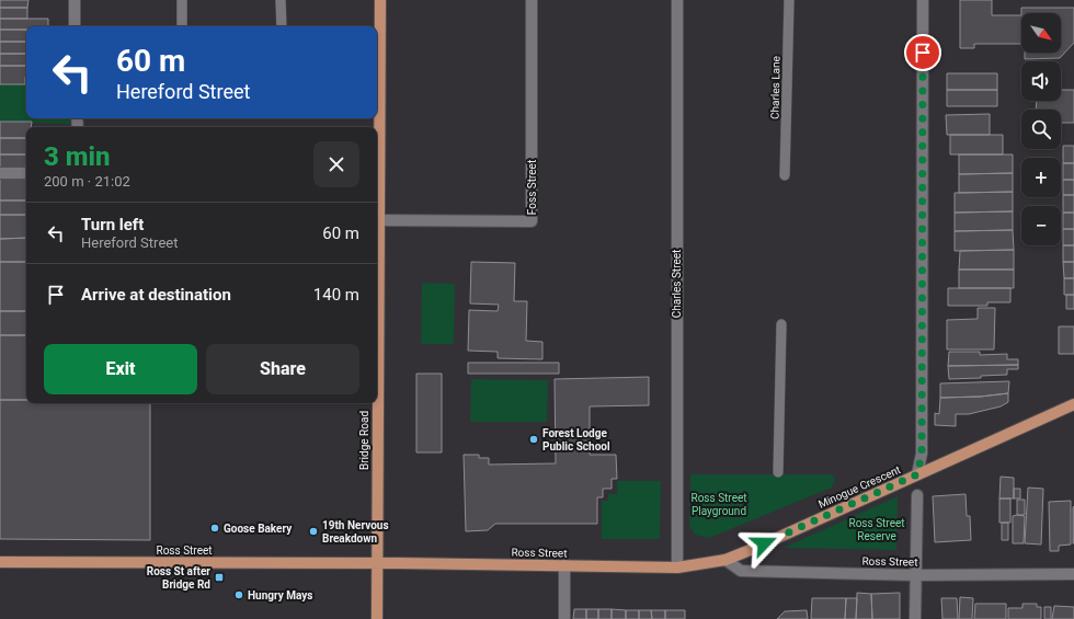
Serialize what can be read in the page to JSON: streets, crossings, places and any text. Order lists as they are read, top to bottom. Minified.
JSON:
{"streets":{"main road":["Bridge Road","Minogue Crescent","Ross Street"],"street":["Foss Street","Charles Street"],"lane":["Charles Lane"]},"crossings":[["Foss Street","Bridge Road"],["Charles Street","Ross Street"],["Bridge Road","Ross Street"],["Minogue Crescent","Ross Street"]],"parks":["Ross Street Playground","Ross Street Reserve"],"places":{"other":["Forest Lodge Public School","Goose Bakery","19th Nervous Breakdown","Hungry Mays"],"transit":["Ross St after Bridge Rd"]},"north":"bottom right","page":{"map_buttons":["+","−"],"turn":["60 m","Hereford Street"],"heading":["3 min","200 m · 21:02"],"list":[{"name":"Turn left","note":"Hereford Street","value":"60 m"},{"name":"Arrive at destination","value":"140 m"}],"buttons":["Exit","Share"]}}
